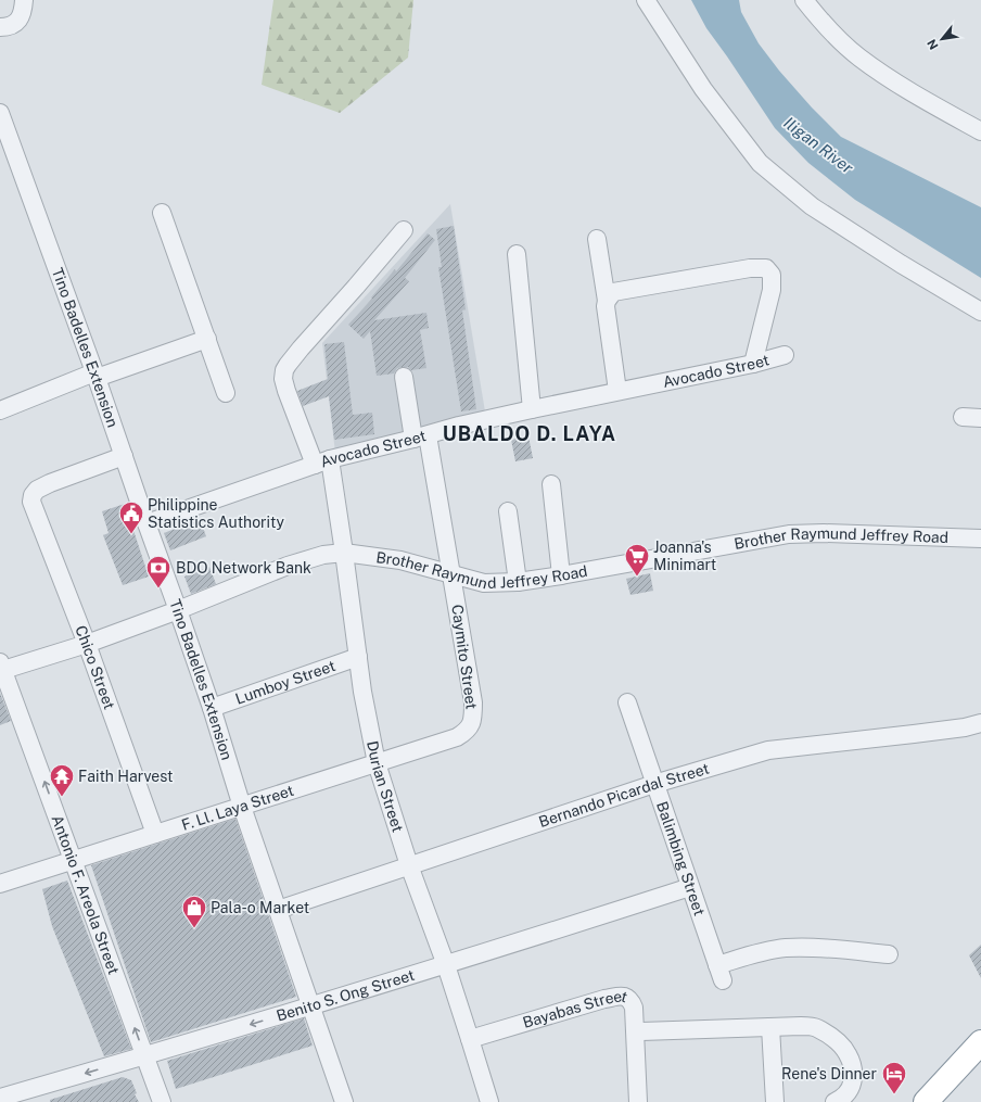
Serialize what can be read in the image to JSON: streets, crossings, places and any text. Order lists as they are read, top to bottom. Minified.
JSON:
{"streets":{"street":["Tino Badelles Extension","Avocado Street","Brother Raymund Jeffrey Road","Caymito Street","Chico Street","Lumboy Street","Durian Street","Bernando Picardal Street","F. Ll. Laya Street","Balimbing Street","Antonio F. Areola Street","Benito S. Ong Street","Bayabas Street"]},"crossings":[["Tino Badelles Extension","Avocado Street"],["Tino Badelles Extension","Brother Raymund Jeffrey Road"],["Tino Badelles Extension","Chico Street"],["Tino Badelles Extension","Lumboy Street"],["Tino Badelles Extension","Bernando Picardal Street"],["Tino Badelles Extension","F. Ll. Laya Street"],["Tino Badelles Extension","Benito S. Ong Street"],["Avocado Street","Caymito Street"],["Avocado Street","Durian Street"],["Brother Raymund Jeffrey Road","Caymito Street"],["Brother Raymund Jeffrey Road","Chico Street"],["Brother Raymund Jeffrey Road","Durian Street"],["Brother Raymund Jeffrey Road","Antonio F. Areola Street"],["Caymito Street","F. Ll. Laya Street"],["Chico Street","F. Ll. Laya Street"],["Lumboy Street","Durian Street"],["Durian Street","Bernando Picardal Street"],["Durian Street","F. Ll. Laya Street"],["Durian Street","Benito S. Ong Street"],["Durian Street","Bayabas Street"],["Bernando Picardal Street","Balimbing Street"],["F. Ll. Laya Street","Antonio F. Areola Street"],["Balimbing Street","Benito S. Ong Street"],["Antonio F. Areola Street","Benito S. Ong Street"]],"one_way":["Antonio F. Areola Street","Benito S. Ong Street"],"districts":["UBALDO D. LAYA"],"water":["Iligan River"],"places":{"public building":["Philippine Statistics Authority"],"supermarket":["Joanna's Minimart"],"bank":["BDO Network Bank"],"temple":["Faith Harvest"],"shop":["Pala-o Market"],"hotel":["Rene's Dinner"]},"north":"bottom left"}
